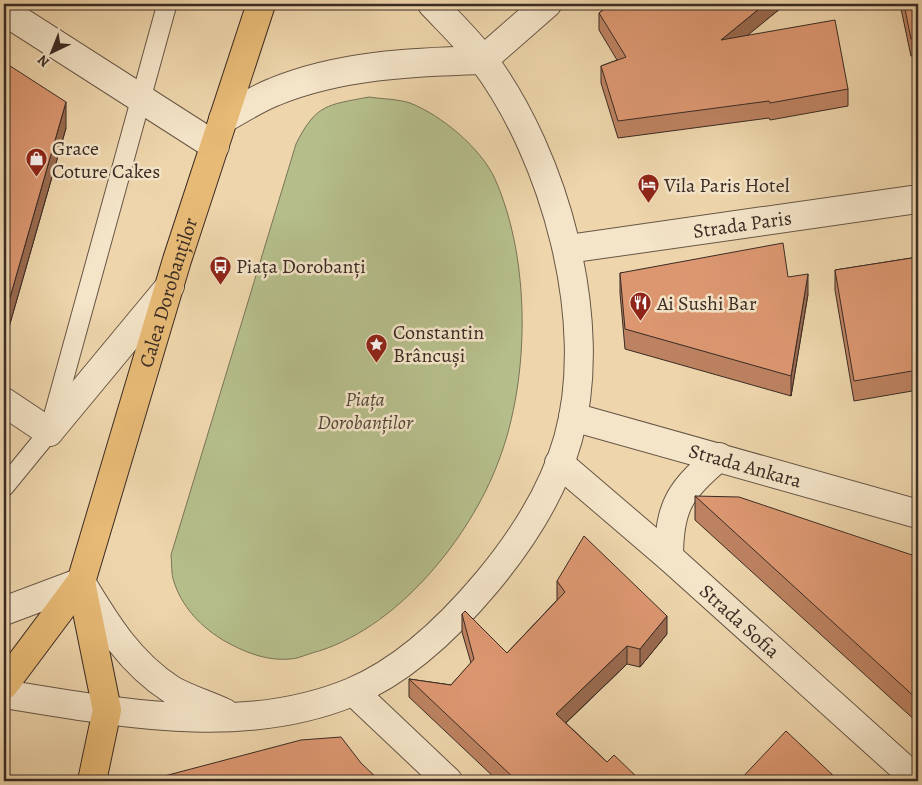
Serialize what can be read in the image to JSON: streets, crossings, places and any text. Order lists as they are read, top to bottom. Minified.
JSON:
{"streets":{"main road":["Calea Dorobanților"],"street":["Strada Paris","Strada Ankara","Strada Sofia"]},"parks":["Piața Dorobanților"],"places":{"shop":["Grace Coture Cakes"],"hotel":["Vila Paris Hotel"],"bus stop":["Piața Dorobanți"],"restaurant":["Ai Sushi Bar"],"place":["Constantin Brâncuși"]},"north":"bottom left"}
